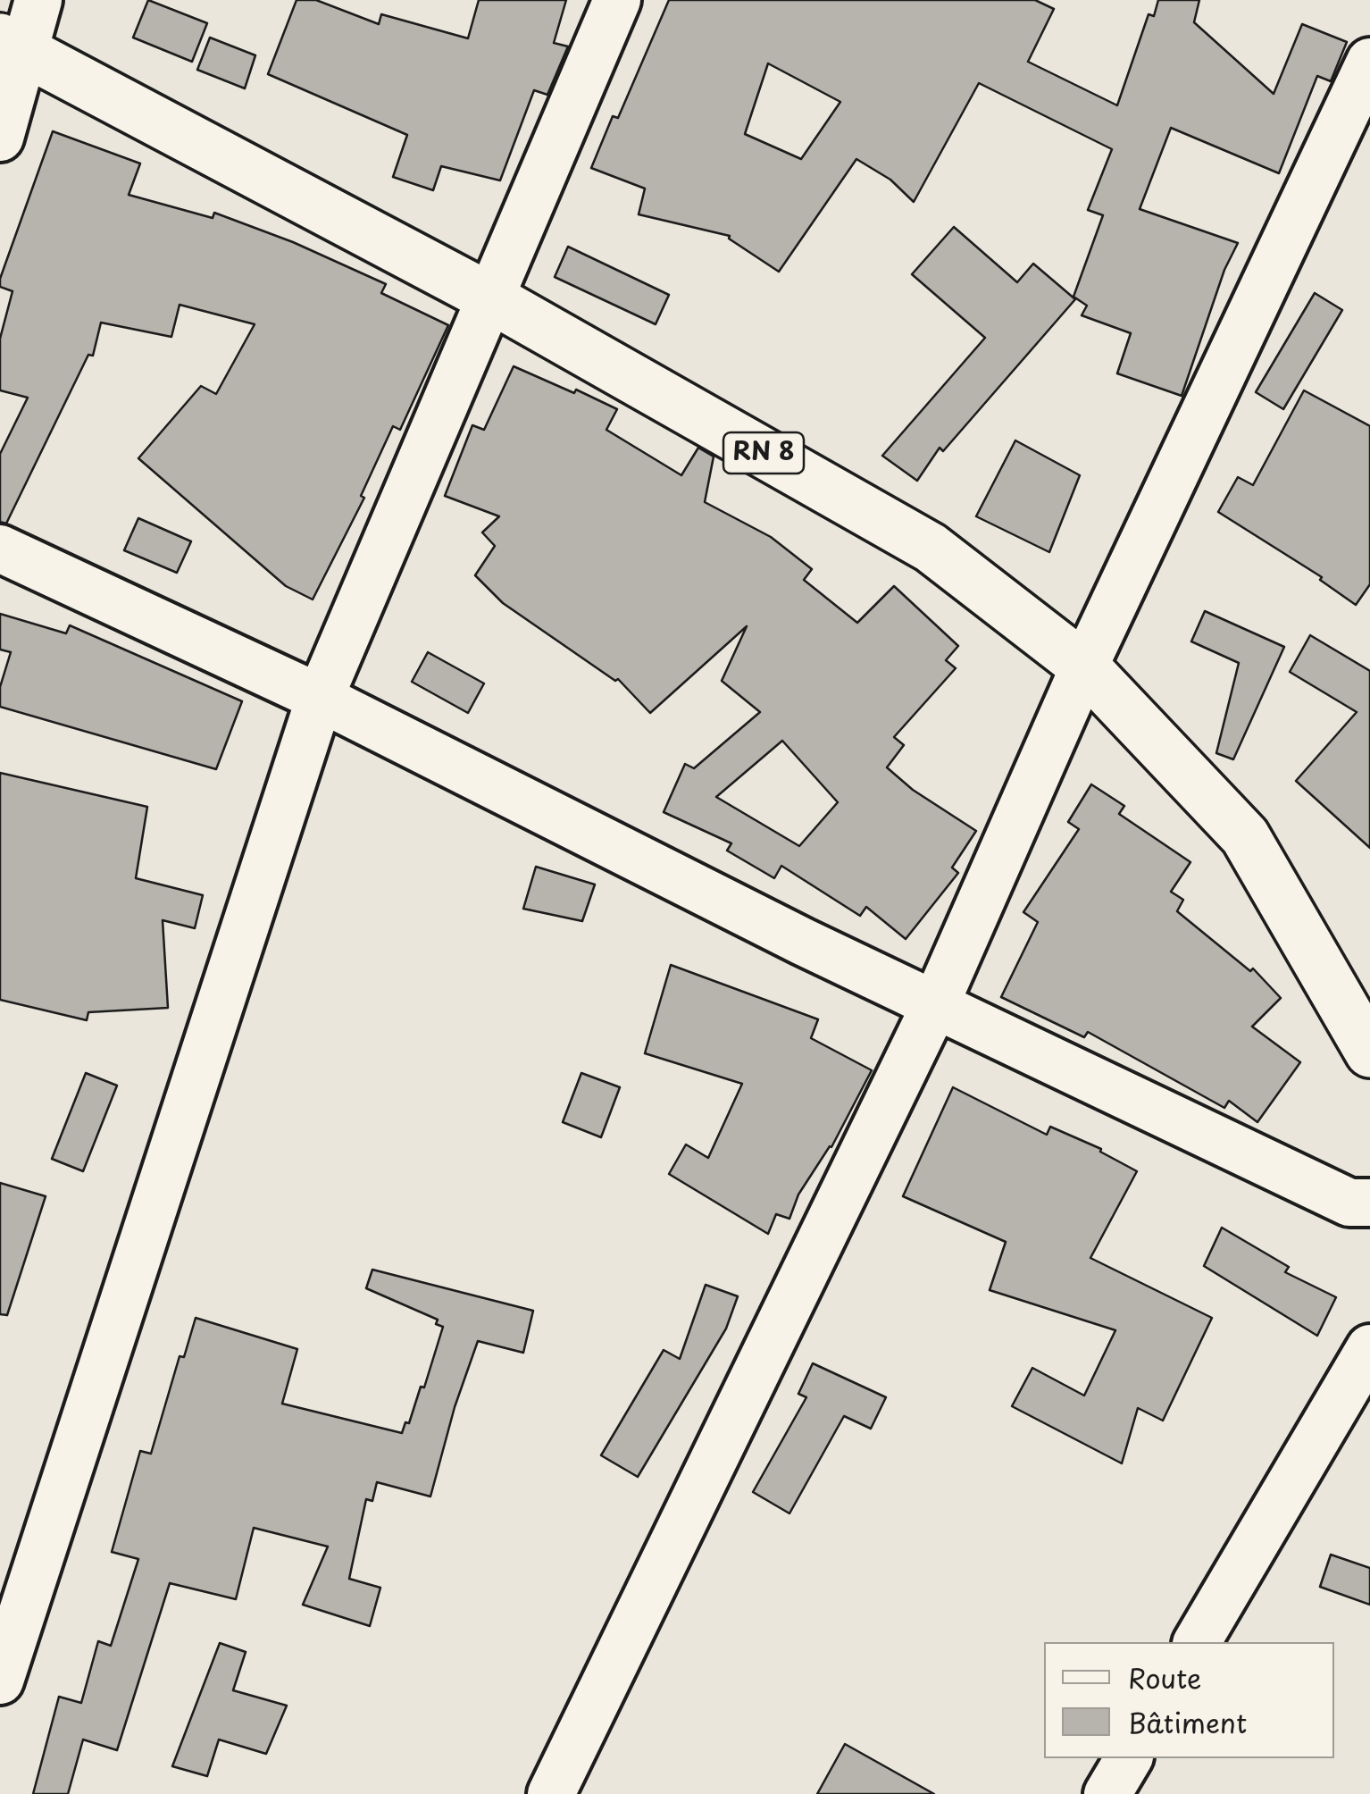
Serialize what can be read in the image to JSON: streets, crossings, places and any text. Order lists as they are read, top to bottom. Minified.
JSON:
{"streets":{"main road":["RN 8"]},"legend":["Route","Bâtiment"]}
